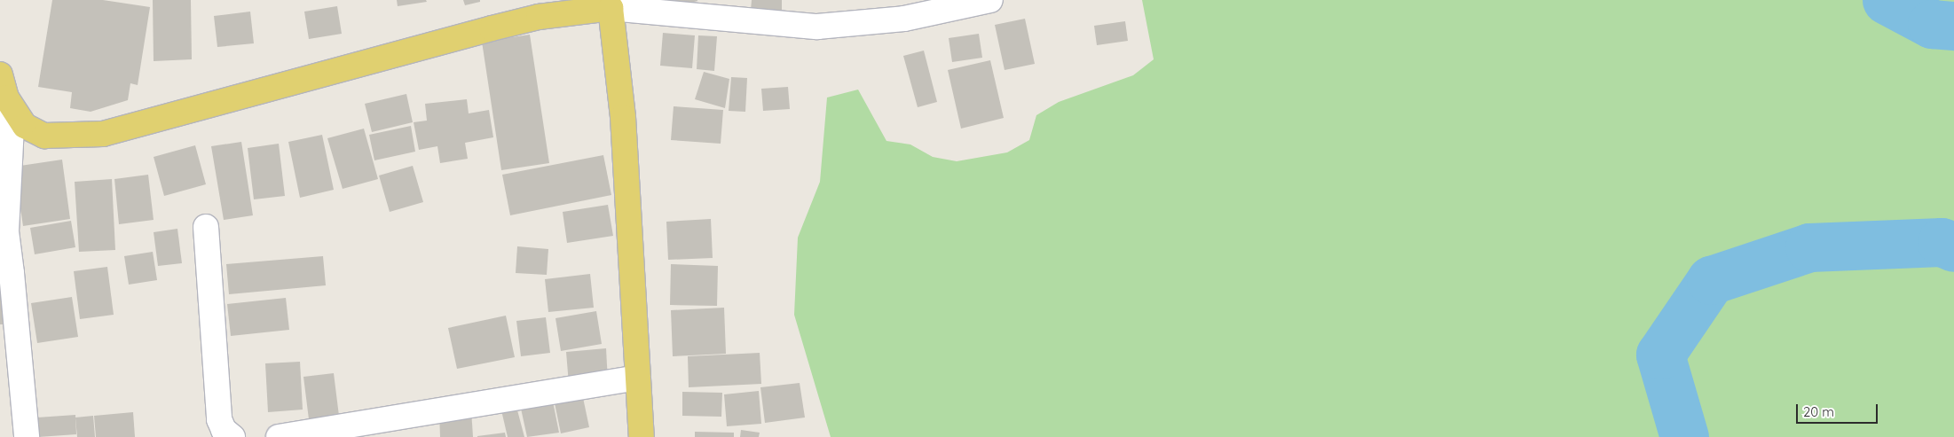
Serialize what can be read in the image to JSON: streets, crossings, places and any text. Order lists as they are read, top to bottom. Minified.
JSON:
{"scale_bar":"20 m"}
